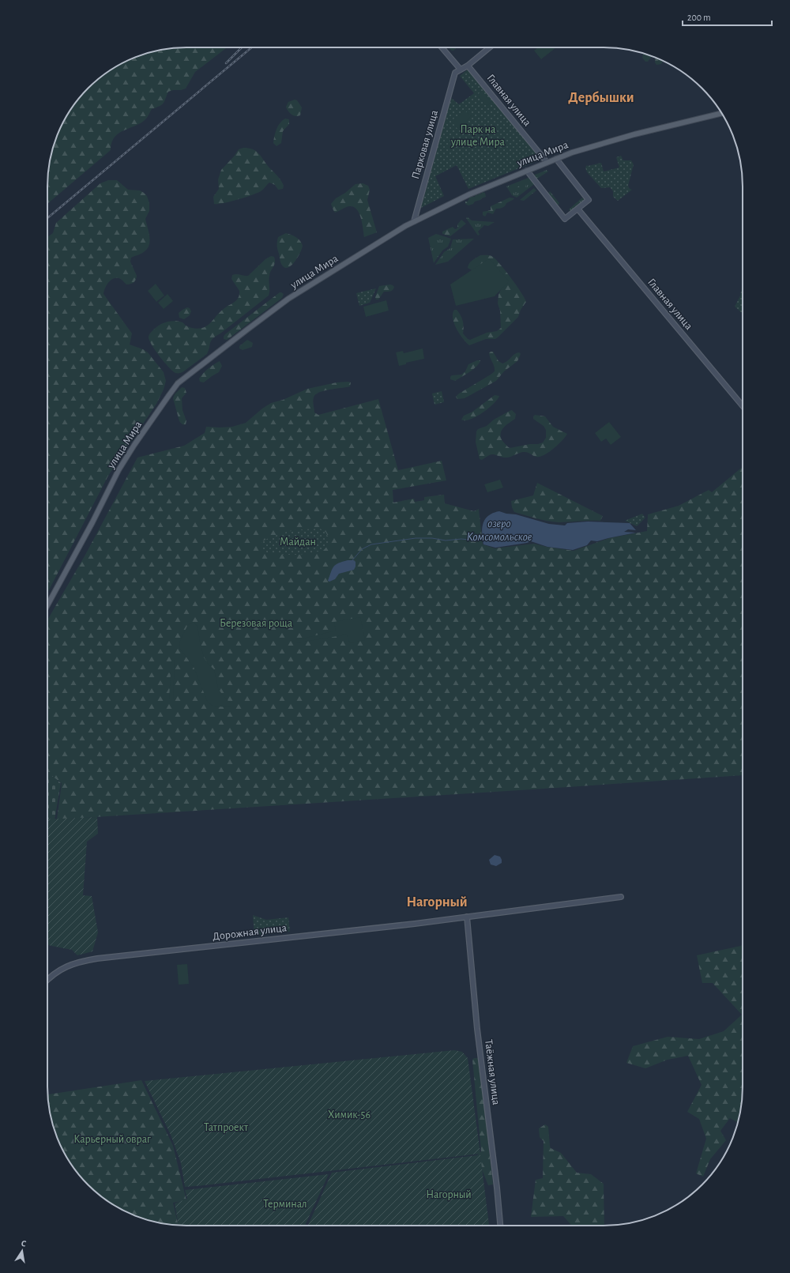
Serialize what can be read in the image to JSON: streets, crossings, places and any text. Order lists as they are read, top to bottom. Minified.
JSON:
{"streets":{"main road":["улица Мира"],"street":["Главная улица","Парковая улица","Дорожная улица","Таёжная улица"]},"crossings":[["Главная улица","улица Мира"],["Парковая улица","улица Мира"],["Дорожная улица","Таёжная улица"]],"districts":["Дербышки","Нагорный"],"water":["озеро Комсомольское"],"parks":["Парк на улице Мира","Майдан","Березовая роща","Химик-56","Татпроект","Карьерный овраг","Нагорный","Терминал"],"scale_bar":"200 m","north":"top"}
